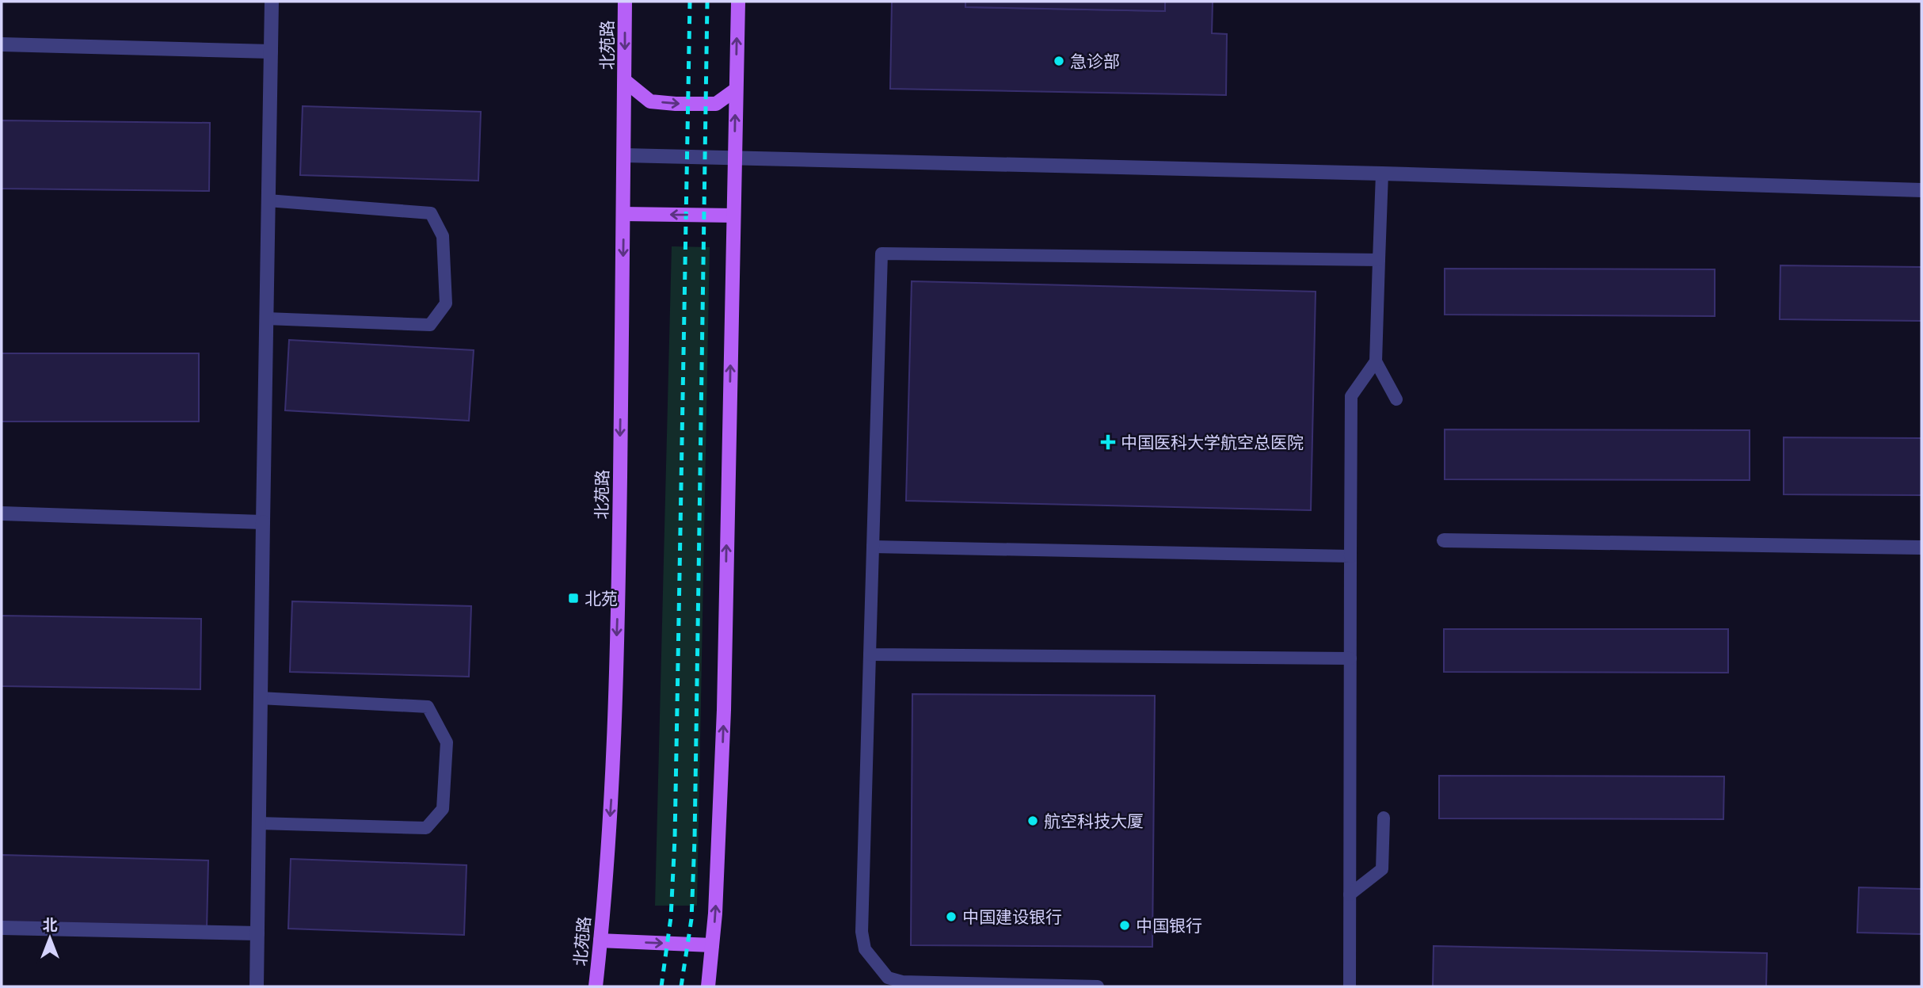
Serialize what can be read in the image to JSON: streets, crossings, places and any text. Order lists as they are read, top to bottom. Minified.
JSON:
{"streets":{"main road":["北苑路"]},"places":{"other":["急诊部","航空科技大厦","中国建设银行","中国银行"],"health":["中国医科大学航空总医院"],"transit":["北苑"]},"north":"top"}
